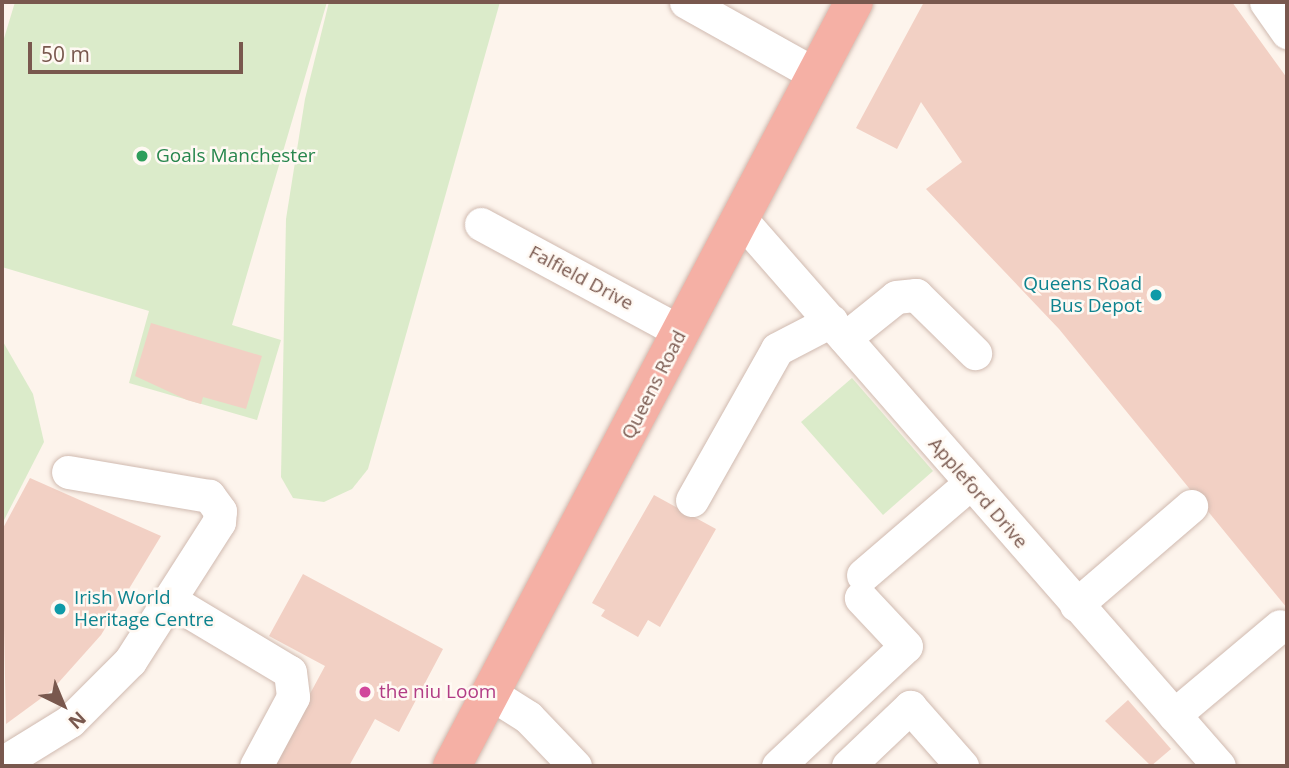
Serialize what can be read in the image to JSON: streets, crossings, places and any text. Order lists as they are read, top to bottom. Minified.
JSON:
{"streets":{"highway":["Queens Road"],"street":["Falfield Drive","Appleford Drive"]},"crossings":[["Falfield Drive","Queens Road"],["Queens Road","Appleford Drive"]],"places":["Goals Manchester","Queens Road Bus Depot","Irish World Heritage Centre","the niu Loom"],"scale_bar":"50 m","north":"bottom right"}
